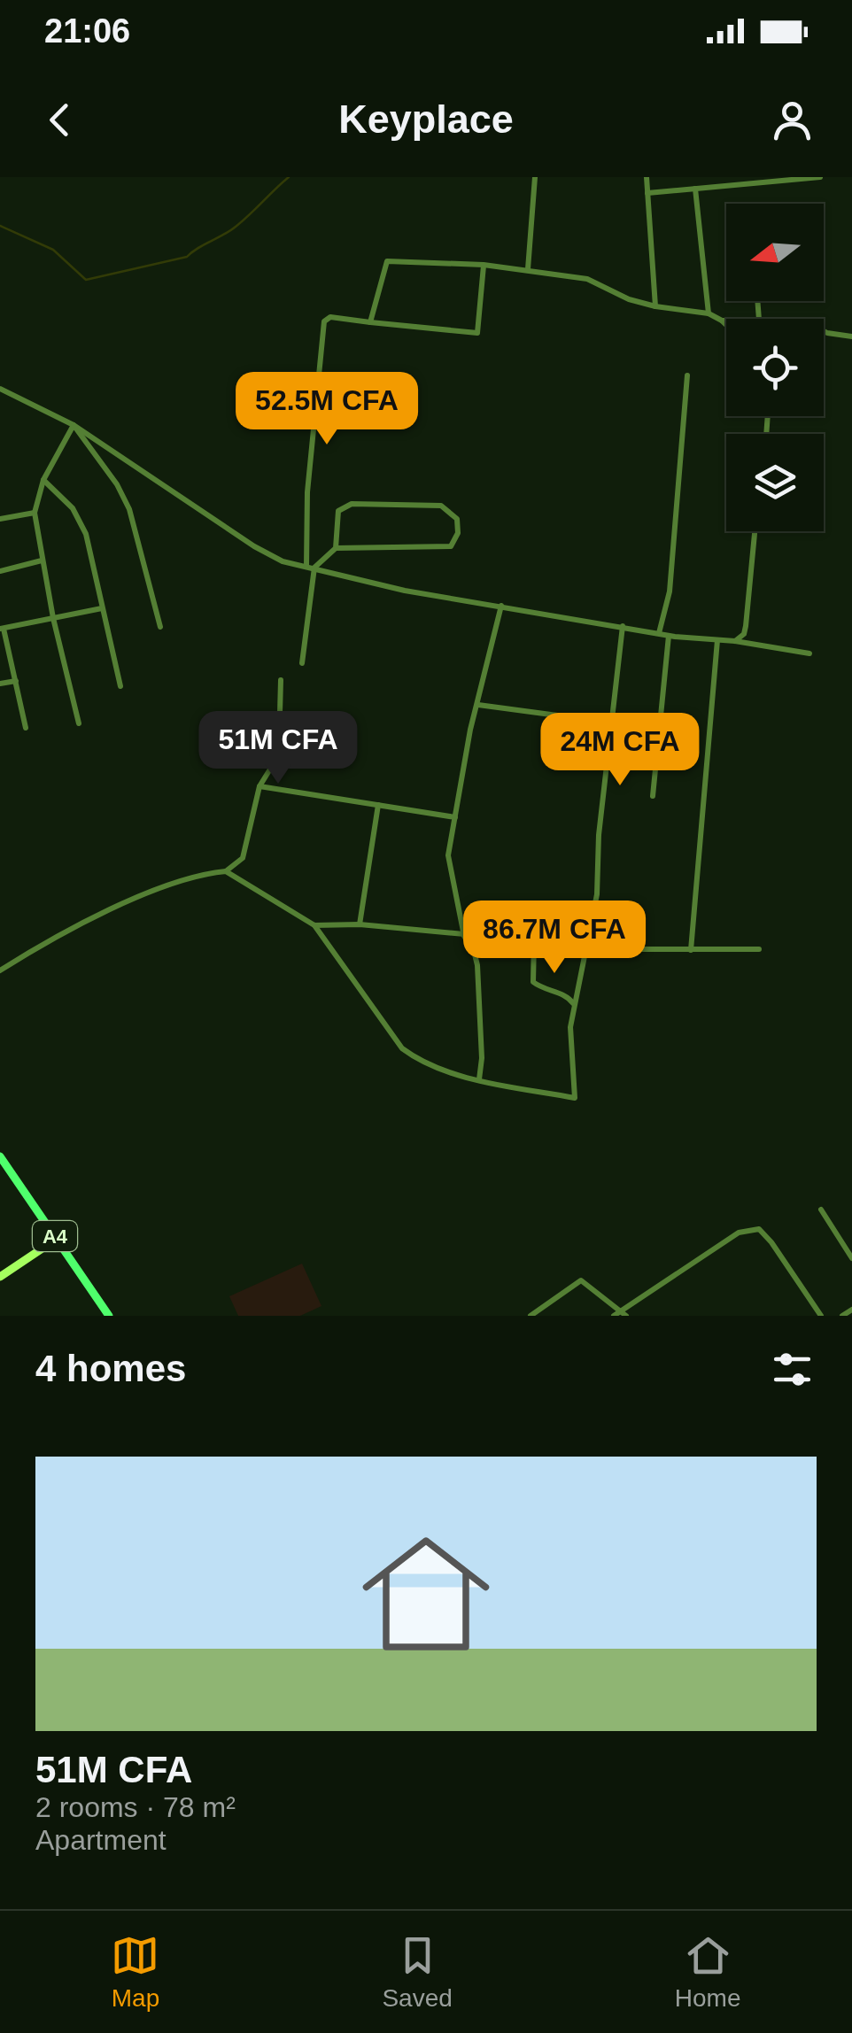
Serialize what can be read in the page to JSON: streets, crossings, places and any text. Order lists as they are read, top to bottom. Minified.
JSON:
{"streets":{"main road":["A4"]},"north":"left","page":{"status":"21:06","header":"Keyplace","price":["52.5M CFA","51M CFA","24M CFA","86.7M CFA"],"heading":"4 homes","list":[{"name":"51M CFA","note":"2 rooms · 78 m² · Apartment"}],"tabs":["Map","Saved","Home"]}}
